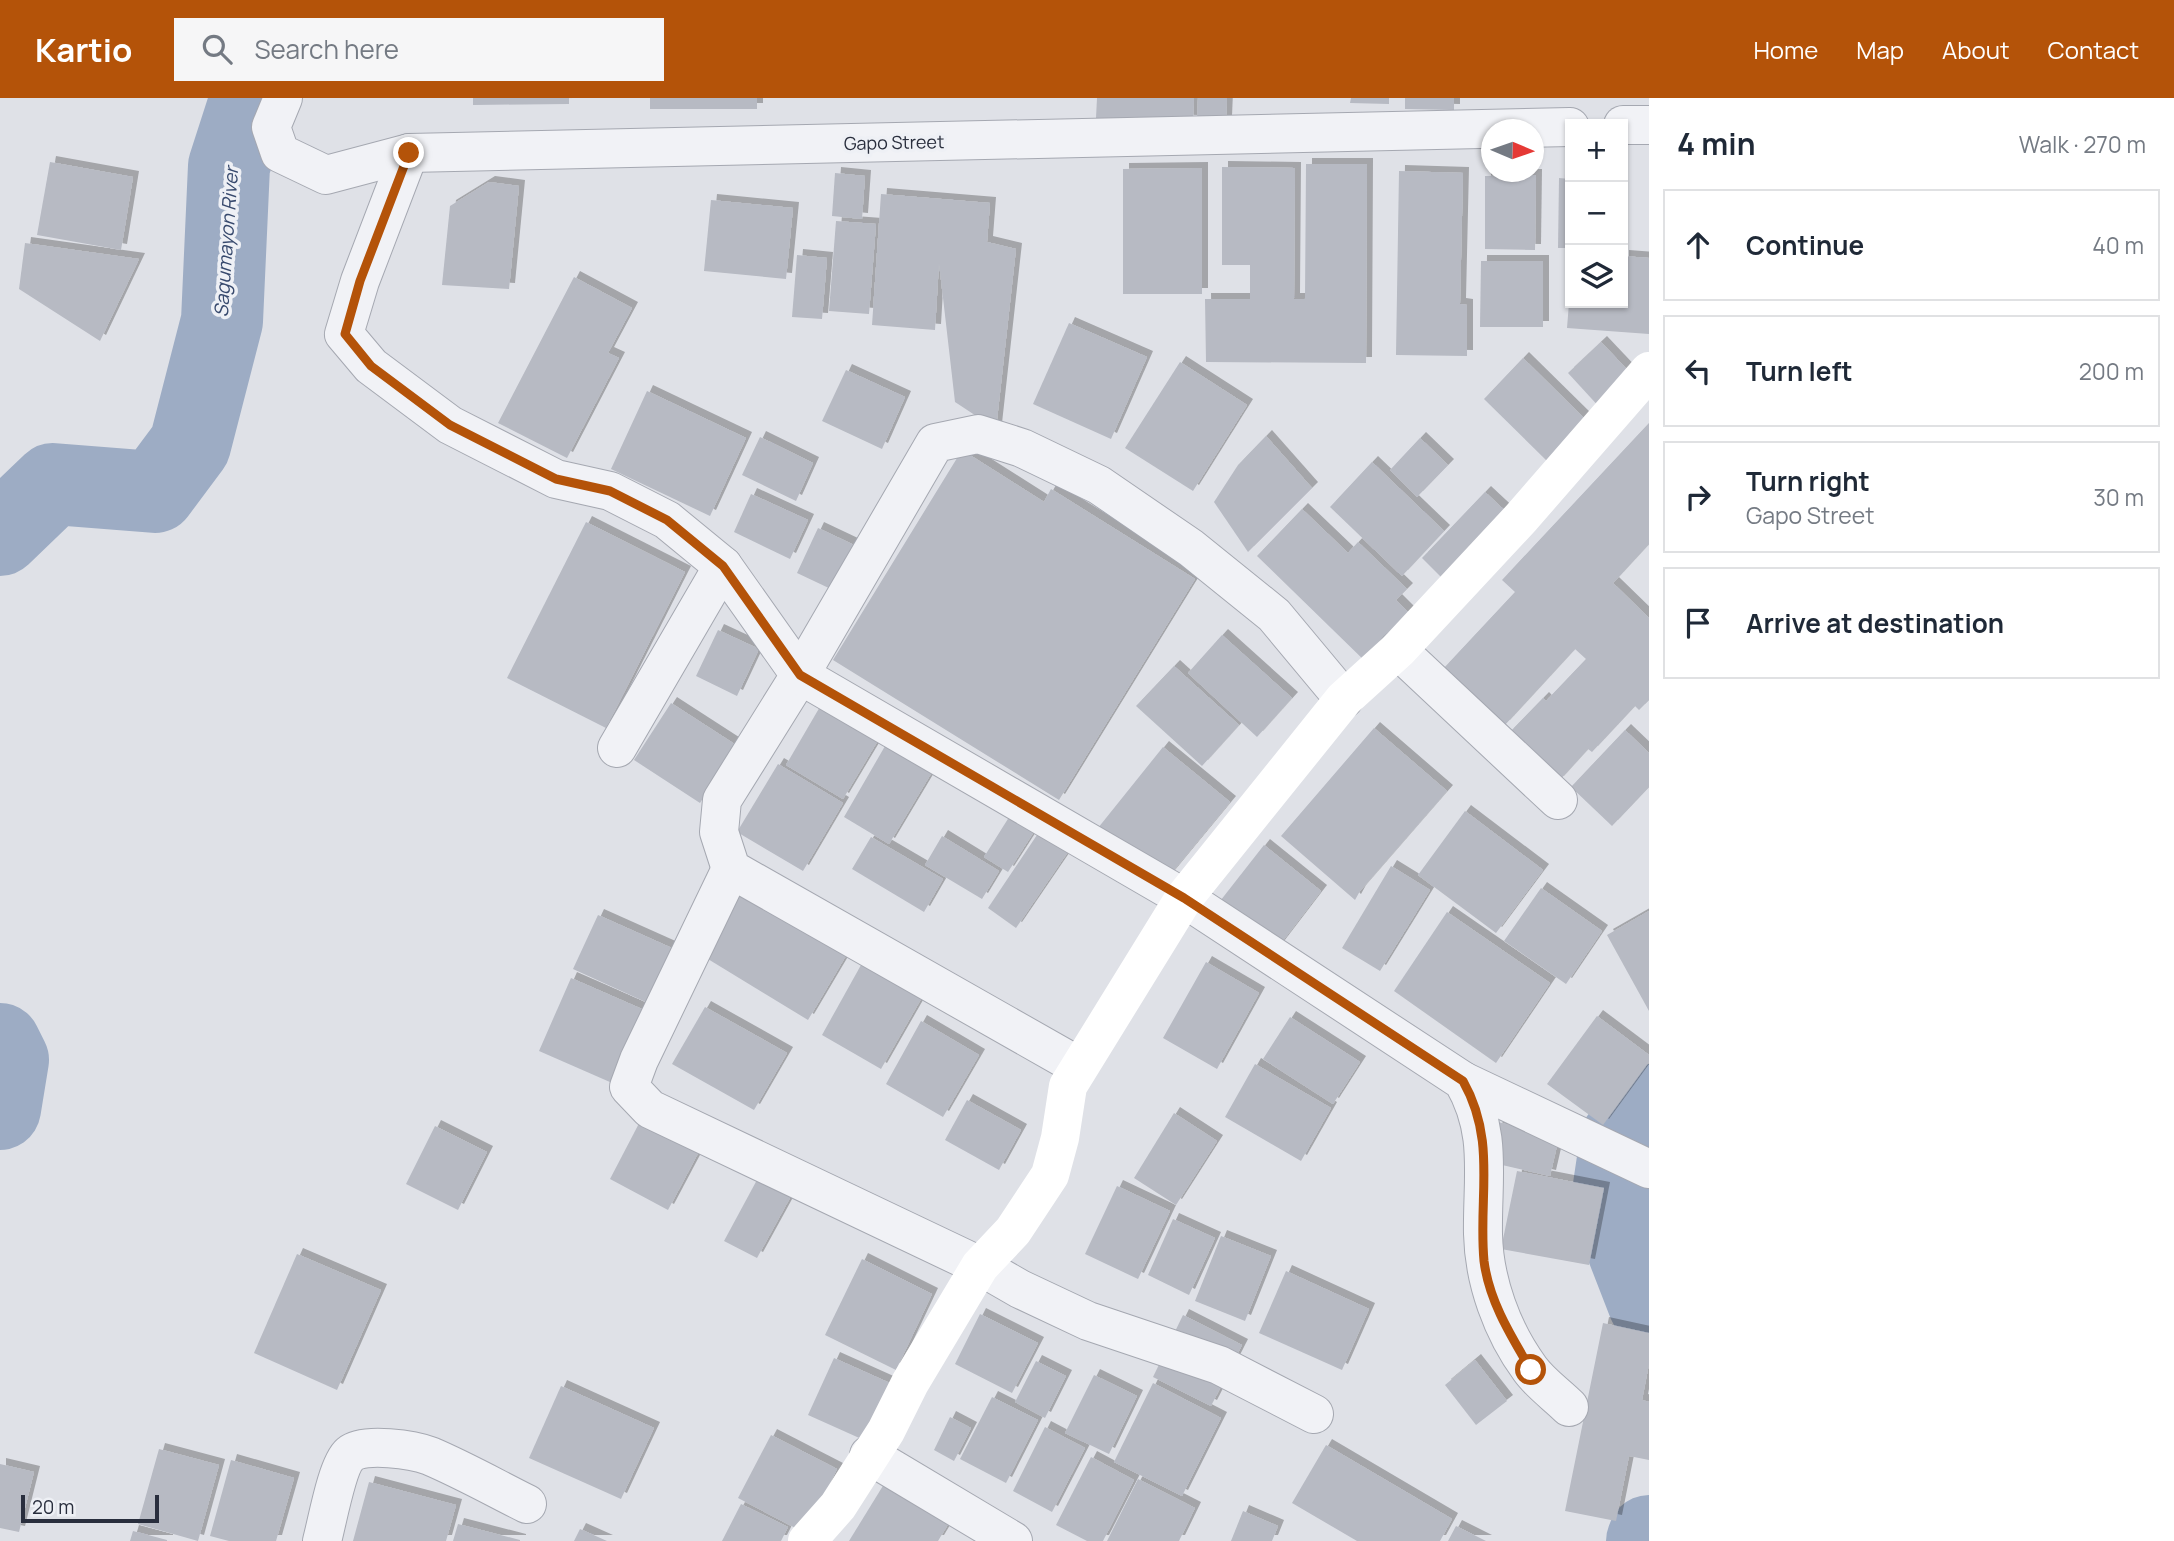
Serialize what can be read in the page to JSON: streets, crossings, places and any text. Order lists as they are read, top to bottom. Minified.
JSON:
{"streets":{"street":["Gapo Street"]},"water":["Sagumayon River"],"scale_bar":"20 m","north":"right","page":{"header":"Kartio","search":"Search here","nav":["Home","Map","About","Contact"],"heading":["4 min","Walk · 270 m"],"map_buttons":["+","−"],"list":[["Continue","40 m"],["Turn left","200 m"],["Turn right","Gapo Street","30 m"],"Arrive at destination"],"scale":"20 m"}}
